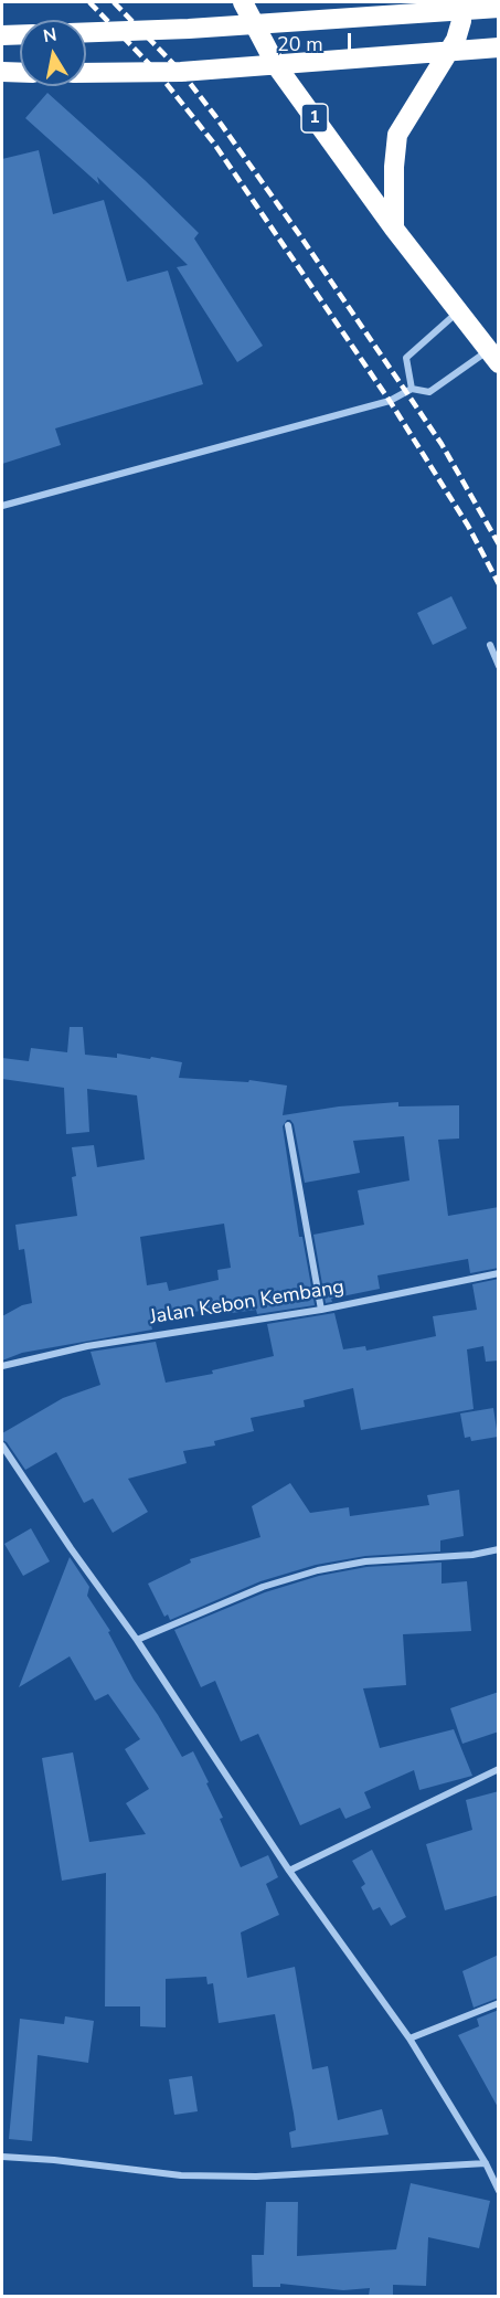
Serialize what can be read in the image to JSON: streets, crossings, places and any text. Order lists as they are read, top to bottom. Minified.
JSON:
{"streets":{"highway":["1"],"street":["Jalan Kebon Kembang"]},"scale_bar":"20 m","north":"top"}
